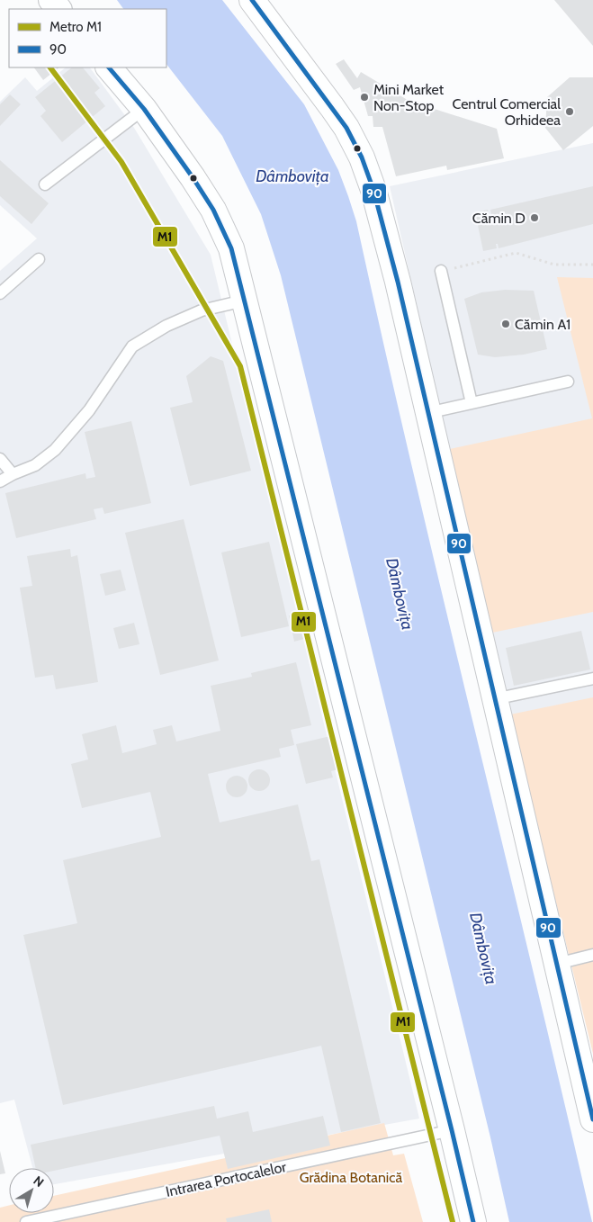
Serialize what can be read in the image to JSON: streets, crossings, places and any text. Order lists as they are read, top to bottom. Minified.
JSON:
{"streets":{"lane":["Intrarea Portocalelor"]},"water":["Dâmbovița"],"parks":["Grădina Botanică"],"places":["Mini Market Non-Stop","Centrul Comercial Orhideea","Cămin D","Cămin A1"],"lines":["transit line 90","metro line M1"],"legend":["Metro M1","90"],"north":"top right"}
